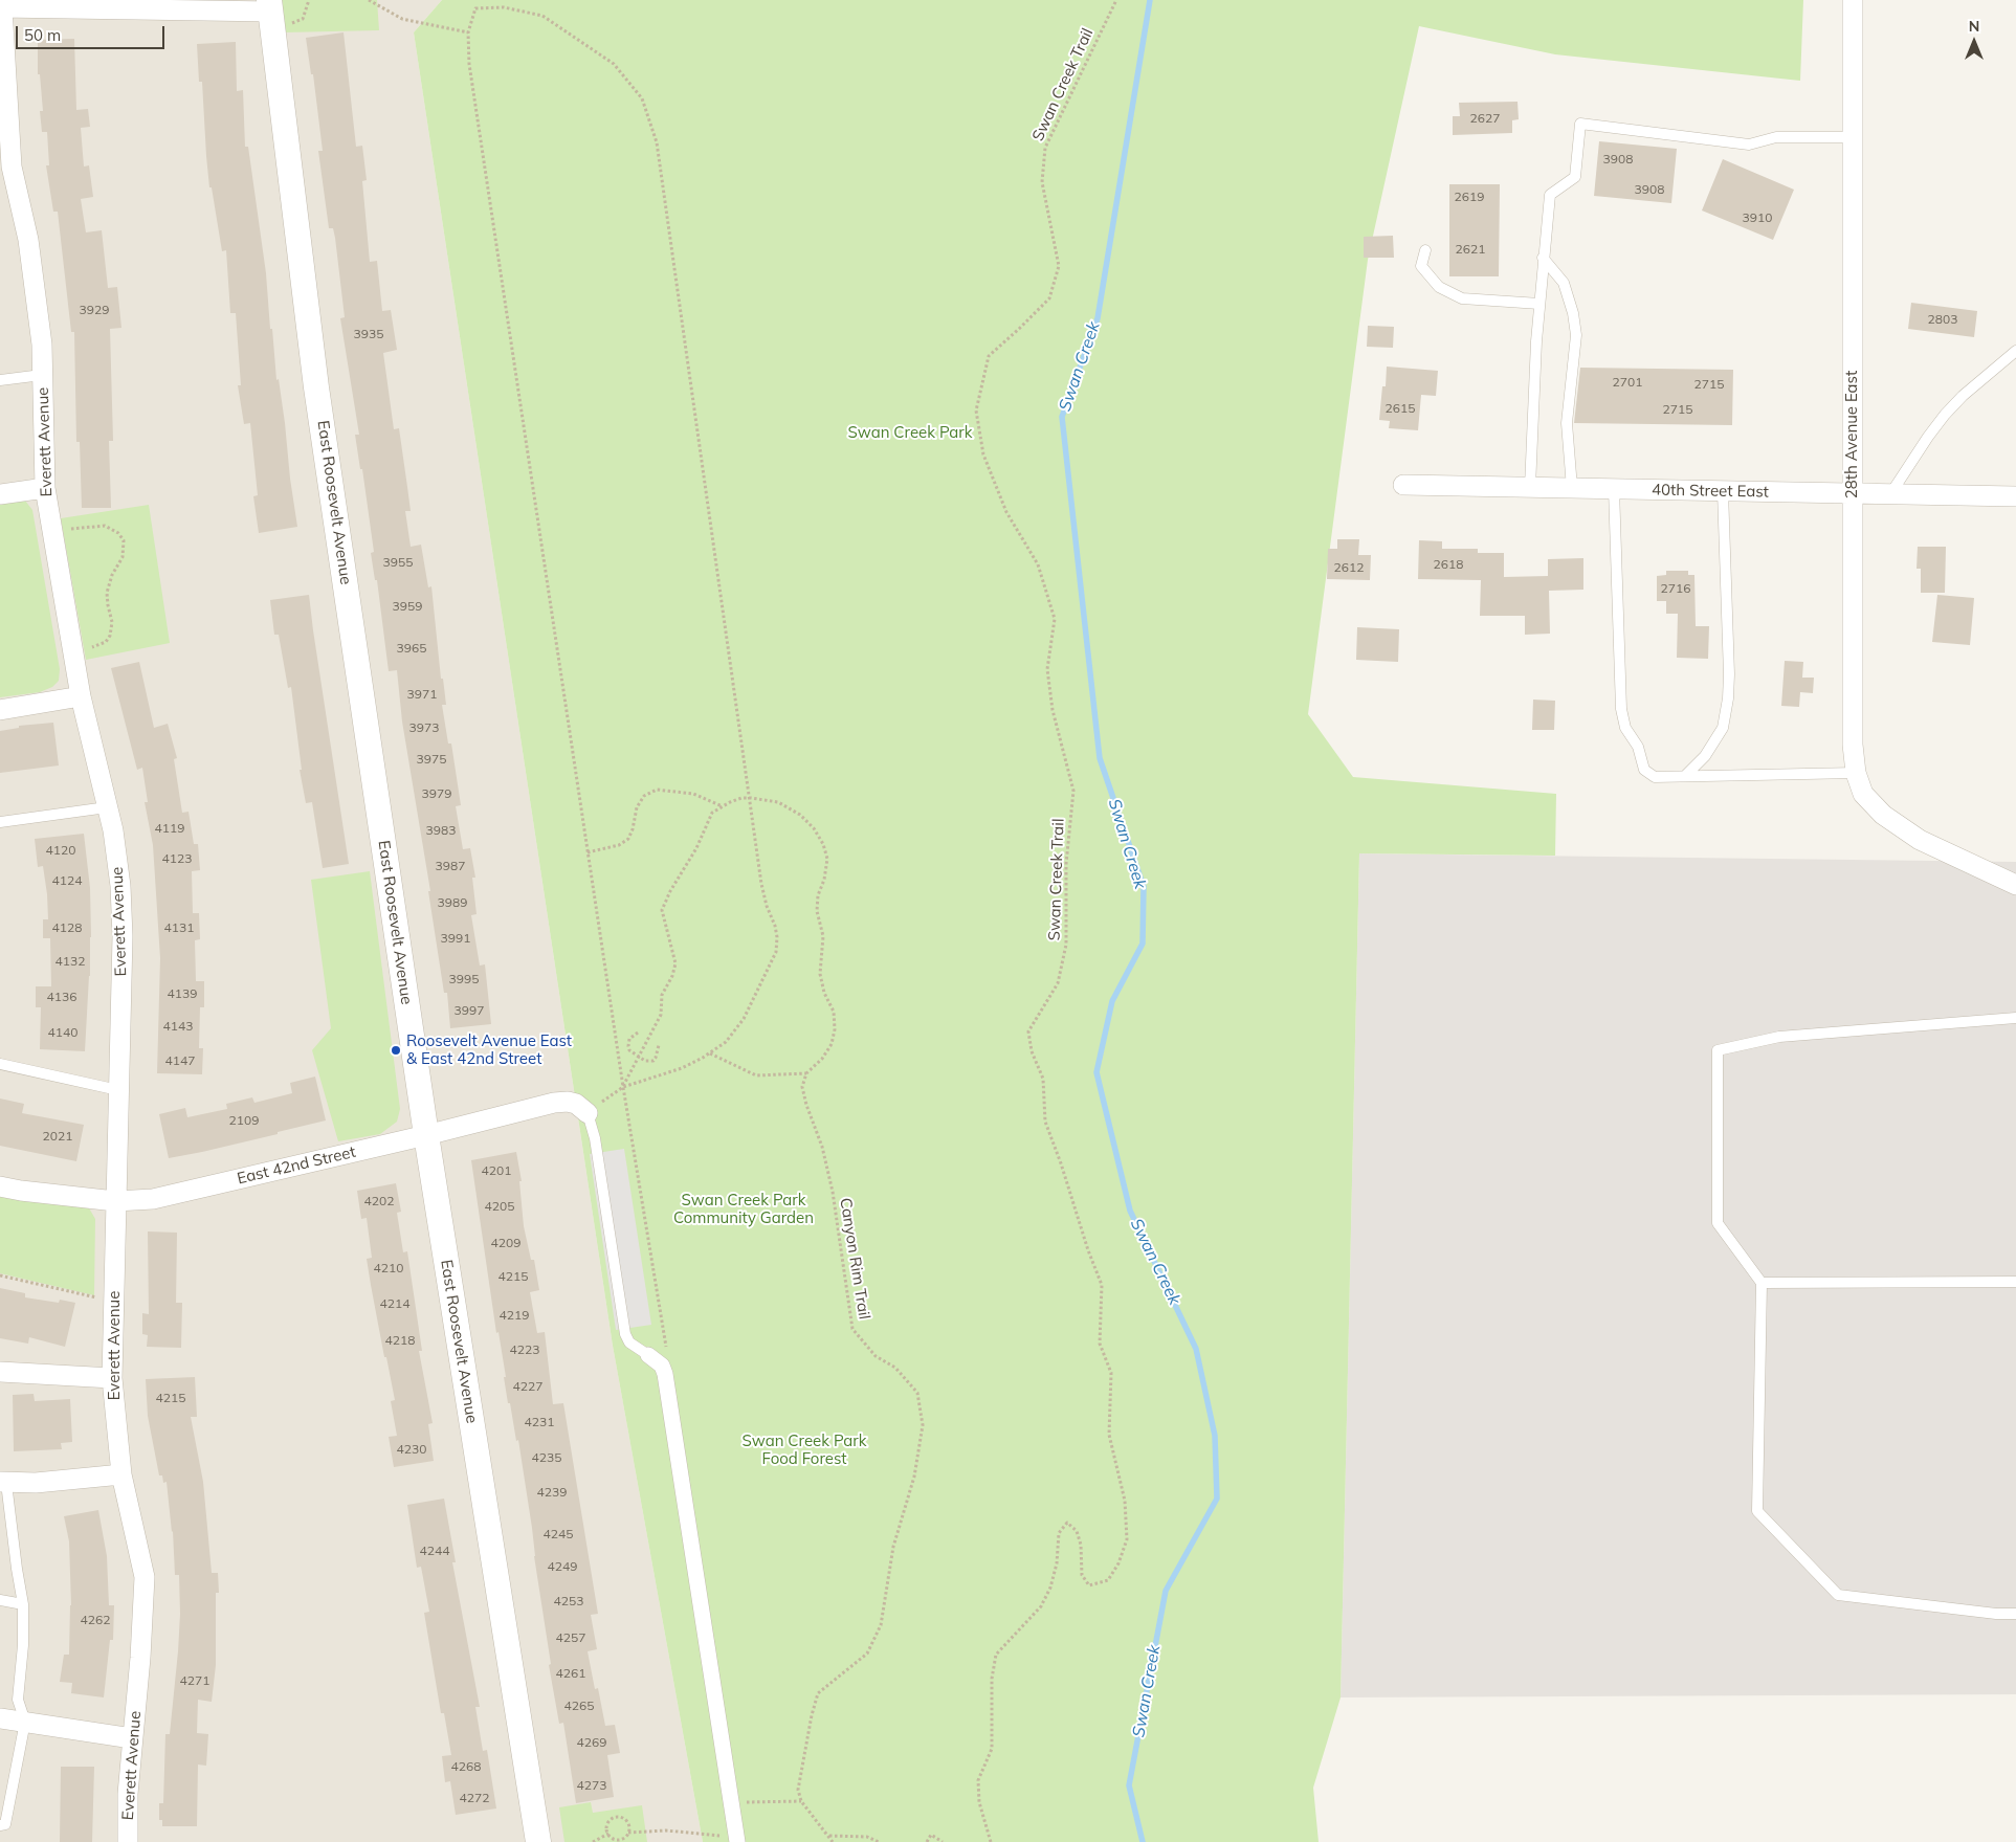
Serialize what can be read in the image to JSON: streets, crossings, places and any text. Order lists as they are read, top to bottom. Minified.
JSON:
{"streets":{"street":["28th Avenue East","Everett Avenue","40th Street East","East Roosevelt Avenue","East 42nd Street"],"path":["Swan Creek Trail","Canyon Rim Trail"]},"crossings":[["28th Avenue East","40th Street East"],["Everett Avenue","East 42nd Street"],["East Roosevelt Avenue","East 42nd Street"]],"water":["Swan Creek"],"parks":["Swan Creek Park","Swan Creek Park Community Garden","Swan Creek Park Food Forest"],"places":["Roosevelt Avenue East & East 42nd Street"],"house_numbers":["2627","3908","3908","2619","3910","2621","3929","2803","3935","2701","2715","2615","2715","3955","2618","2612","2716","3959","3965","3971","3973","3975","3979","4119","3983","4120","4123","3987","4124","3989","4128","4131","3991","4132","3995","4139","4136","3997","4143","4140","4147","2109","2021","4201","4202","4205","4209","4210","4215","4214","4219","4218","4223","4227","4215","4231","4230","4235","4239","4245","4244","4249","4253","4262","4257","4261","4271","4265","4269","4268","4273","4272"],"scale_bar":"50 m","north":"top"}
